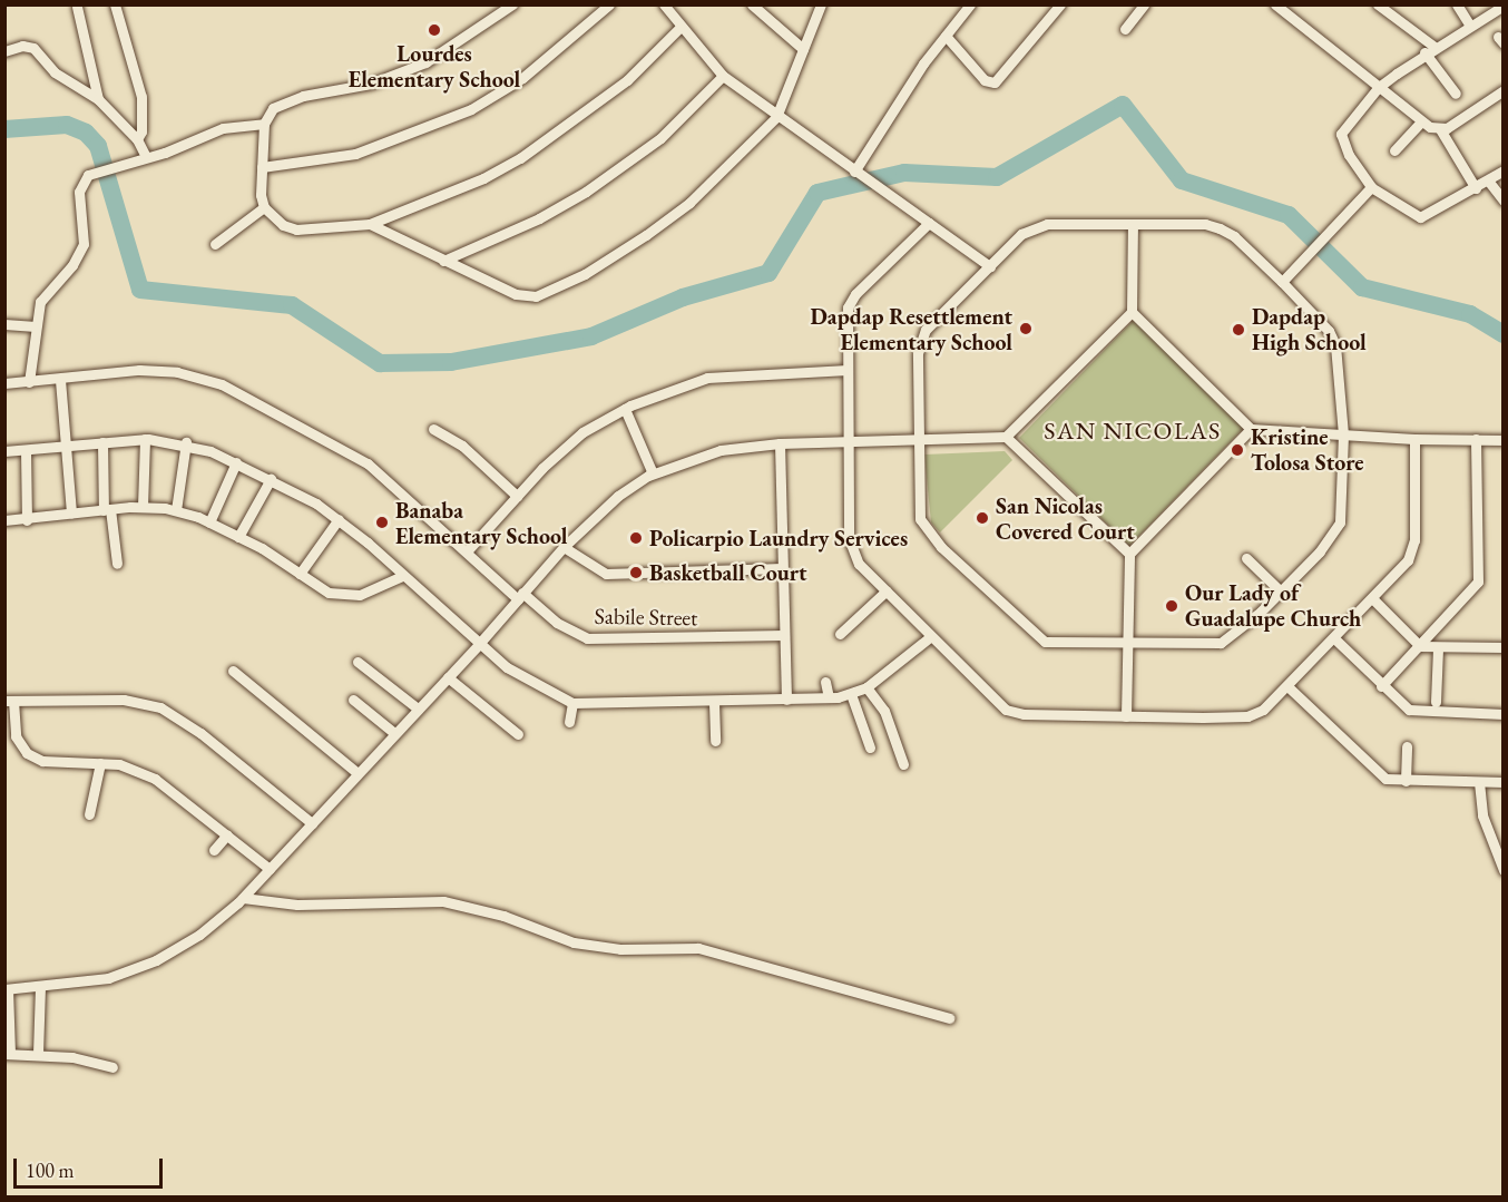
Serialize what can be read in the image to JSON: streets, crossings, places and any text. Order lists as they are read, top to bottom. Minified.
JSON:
{"streets":{"street":["Sabile Street"]},"districts":["SAN NICOLAS"],"places":["Lourdes Elementary School","Dapdap Resettlement Elementary School","Dapdap High School","Kristine Tolosa Store","San Nicolas Covered Court","Banaba Elementary School","Policarpio Laundry Services","Basketball Court","Our Lady of Guadalupe Church"],"scale_bar":"100 m"}
